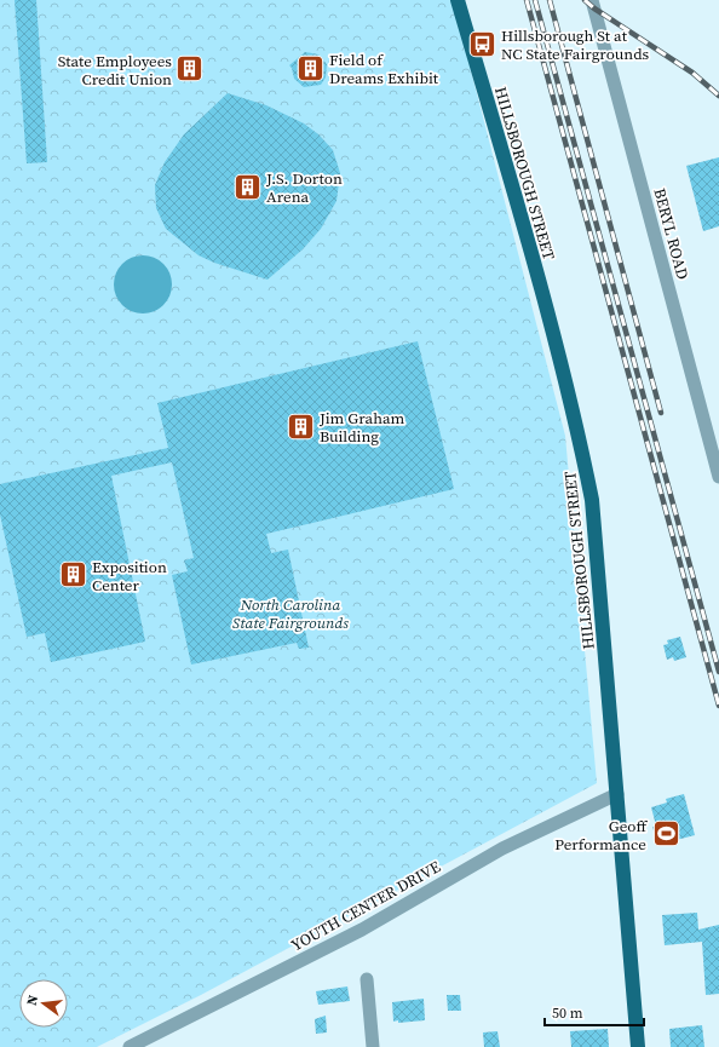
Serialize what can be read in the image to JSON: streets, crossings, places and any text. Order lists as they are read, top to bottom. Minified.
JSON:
{"streets":{"main road":["HILLSBOROUGH STREET"],"street":["BERYL ROAD","YOUTH CENTER DRIVE"]},"crossings":[["HILLSBOROUGH STREET","YOUTH CENTER DRIVE"]],"parks":["North Carolina State Fairgrounds"],"places":{"bus stop":["Hillsborough St at NC State Fairgrounds"],"building":["Field of Dreams Exhibit","State Employees Credit Union","J.S. Dorton Arena","Jim Graham Building","Exposition Center"],"sports":["Geoff Performance"]},"scale_bar":"50 m","north":"left"}
